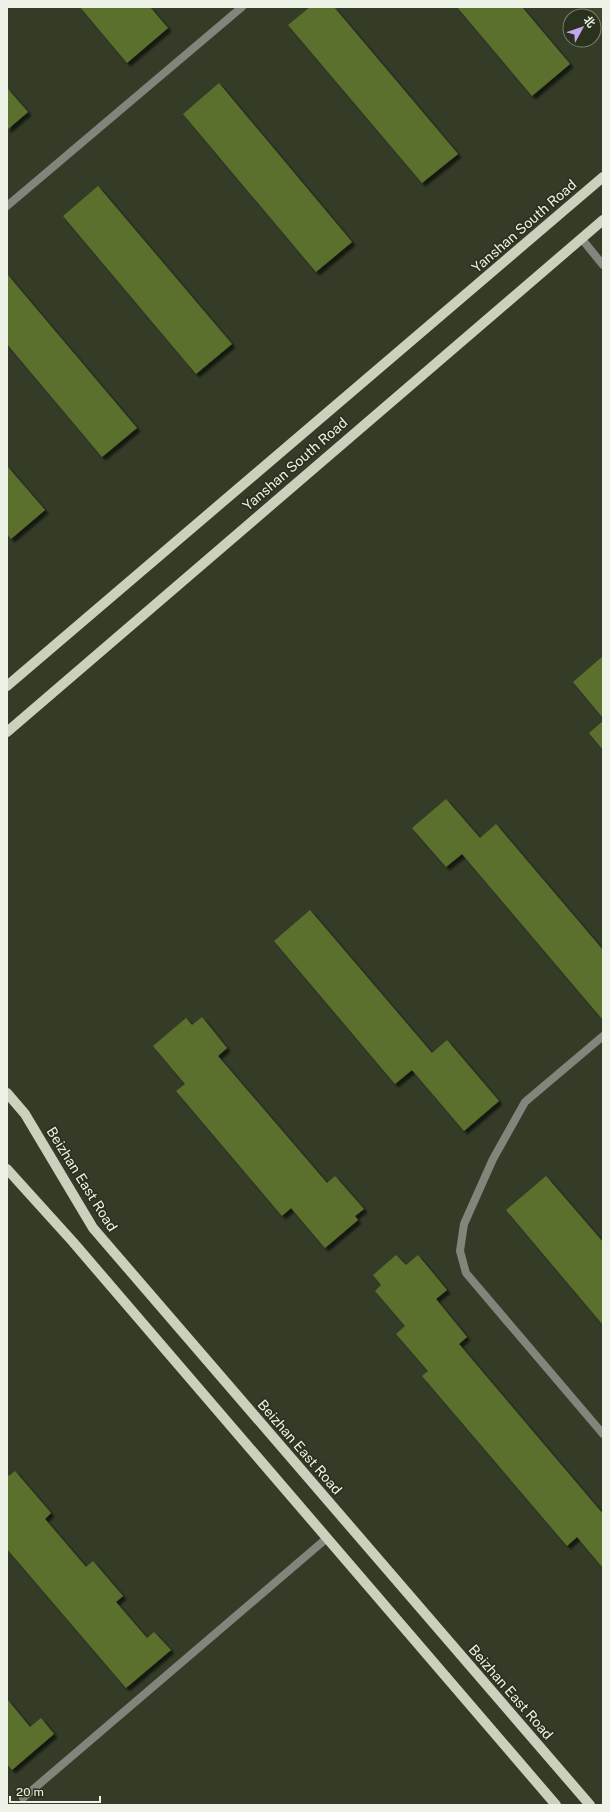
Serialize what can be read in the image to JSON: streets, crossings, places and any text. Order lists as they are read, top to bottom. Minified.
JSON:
{"streets":{"main road":["Yanshan South Road","Beizhan East Road"]},"scale_bar":"20 m","north":"top right"}
